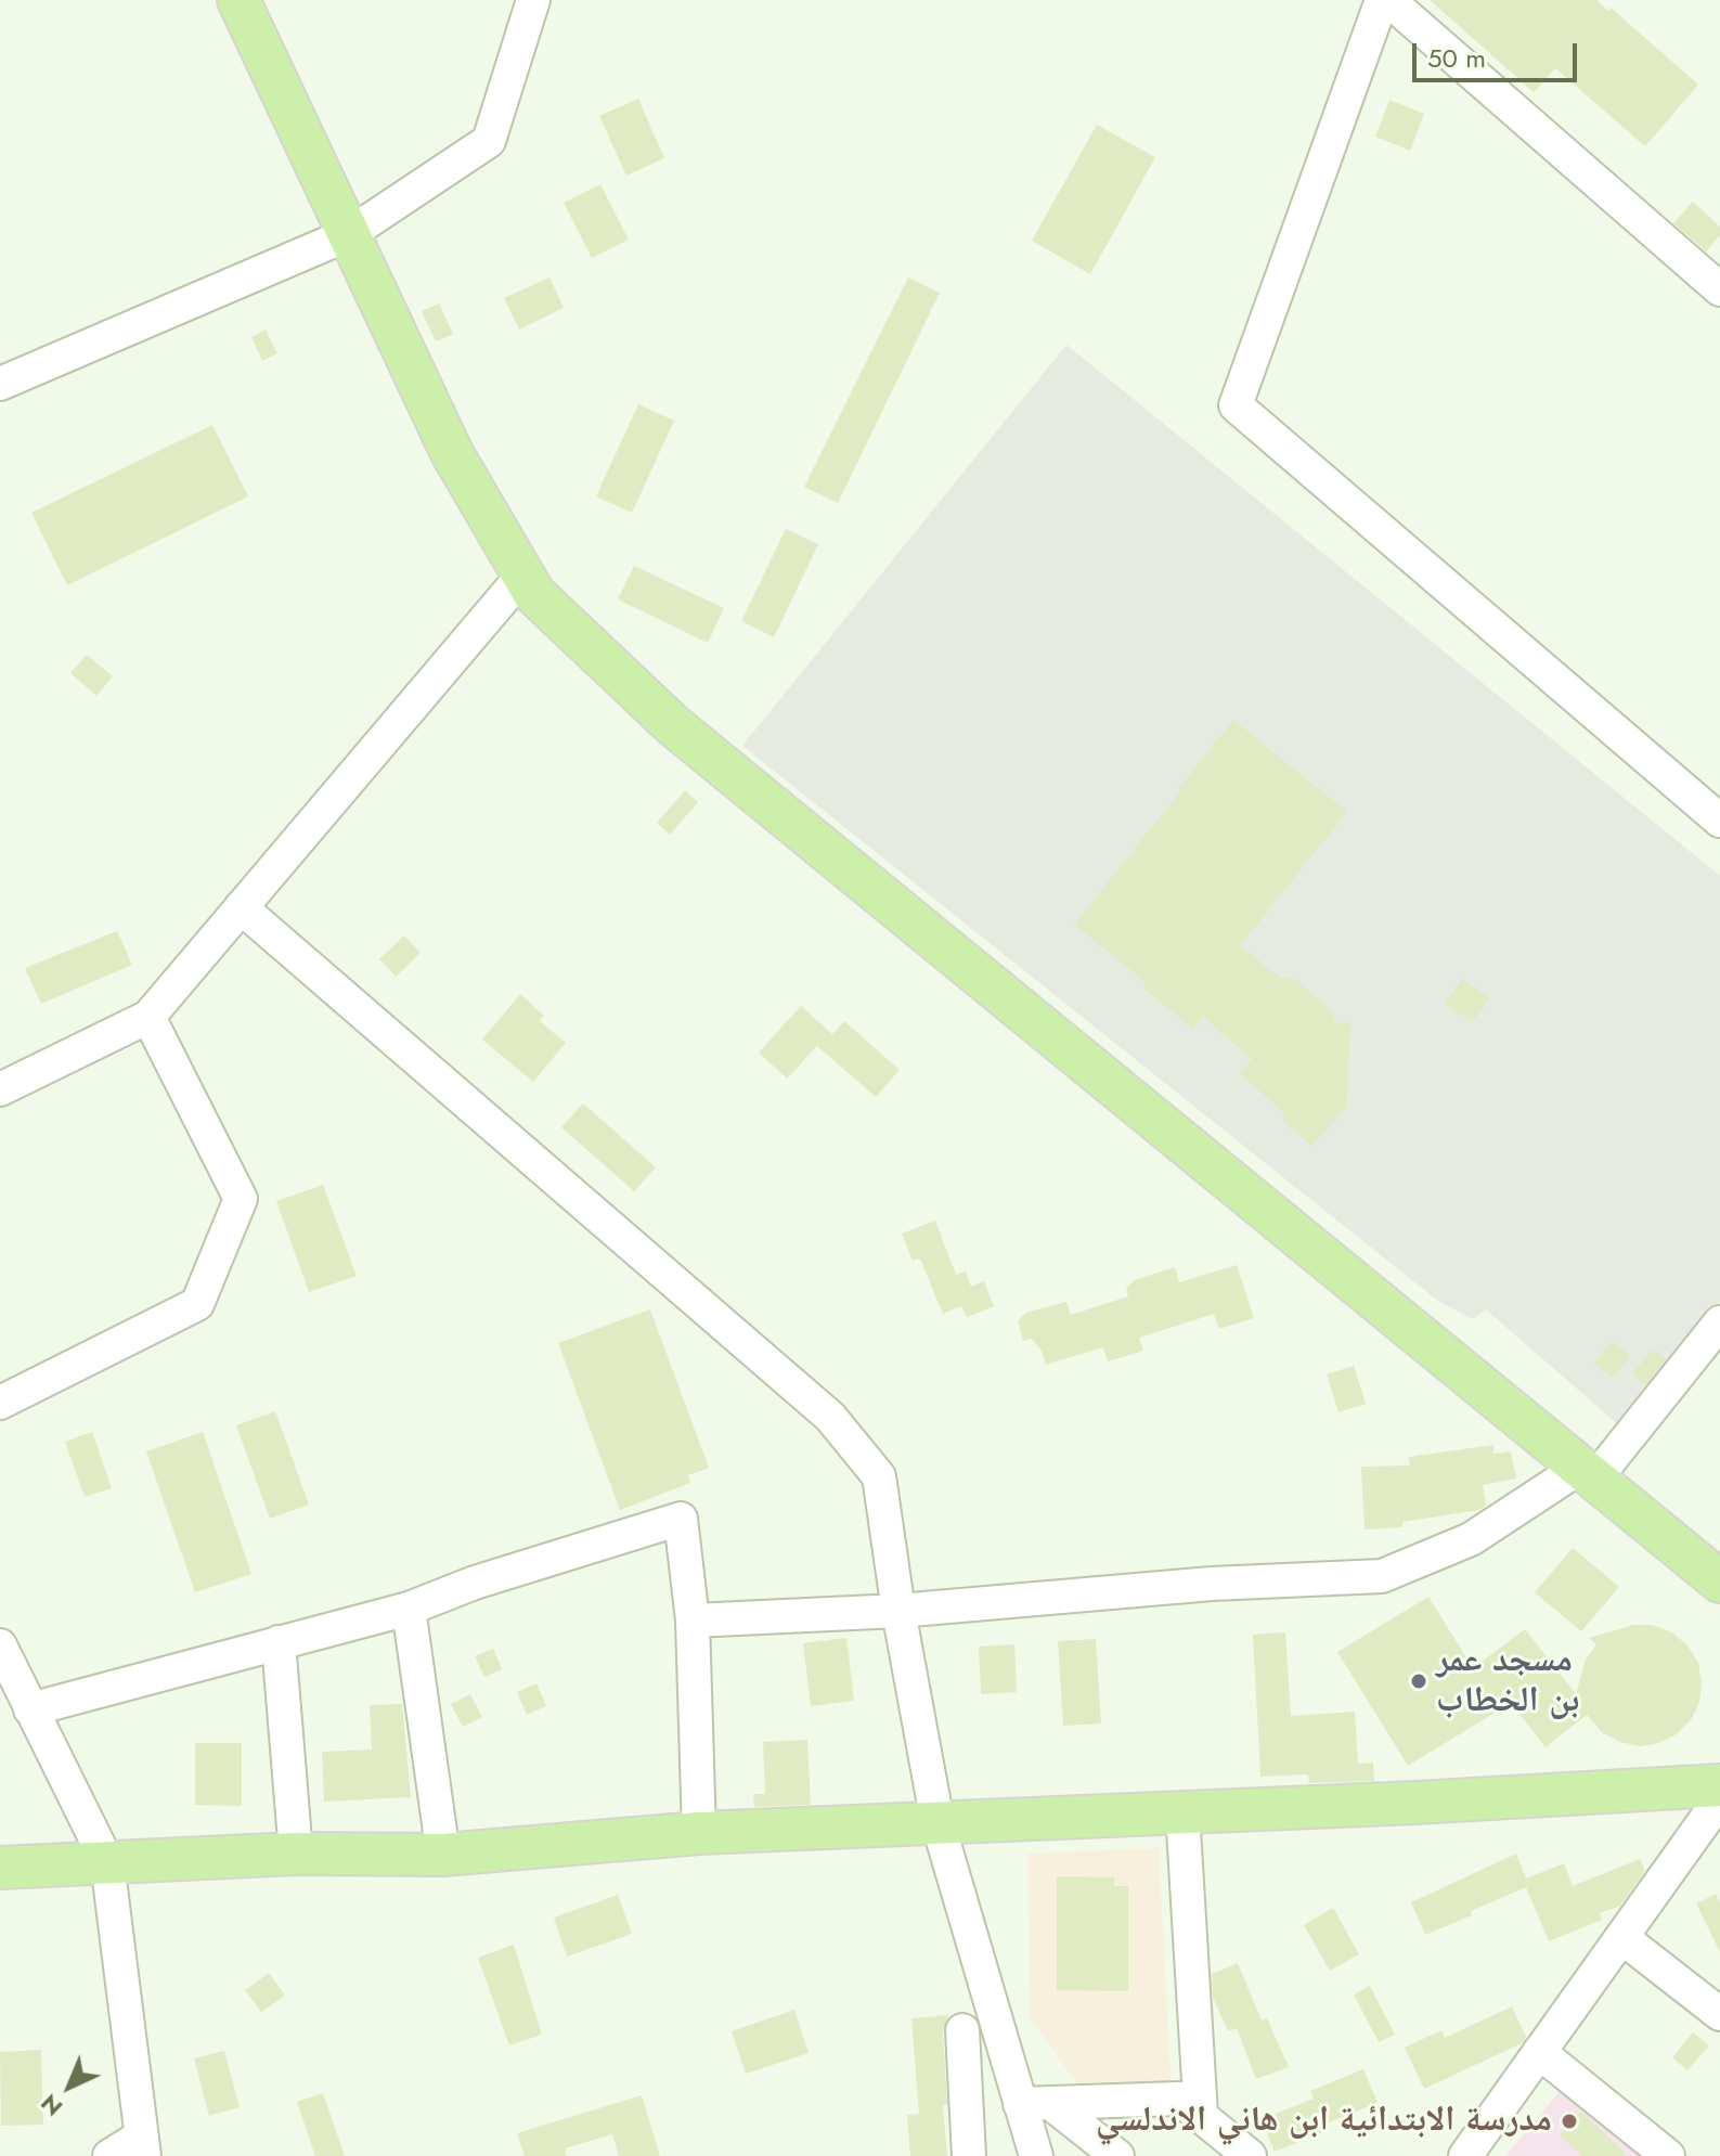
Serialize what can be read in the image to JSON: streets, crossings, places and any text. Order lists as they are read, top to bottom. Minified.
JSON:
{"places":["مسجد عمر بن الخطاب","مدرسة الابتدائية ابن هاني الاندلسي"],"scale_bar":"50 m","north":"bottom left"}
